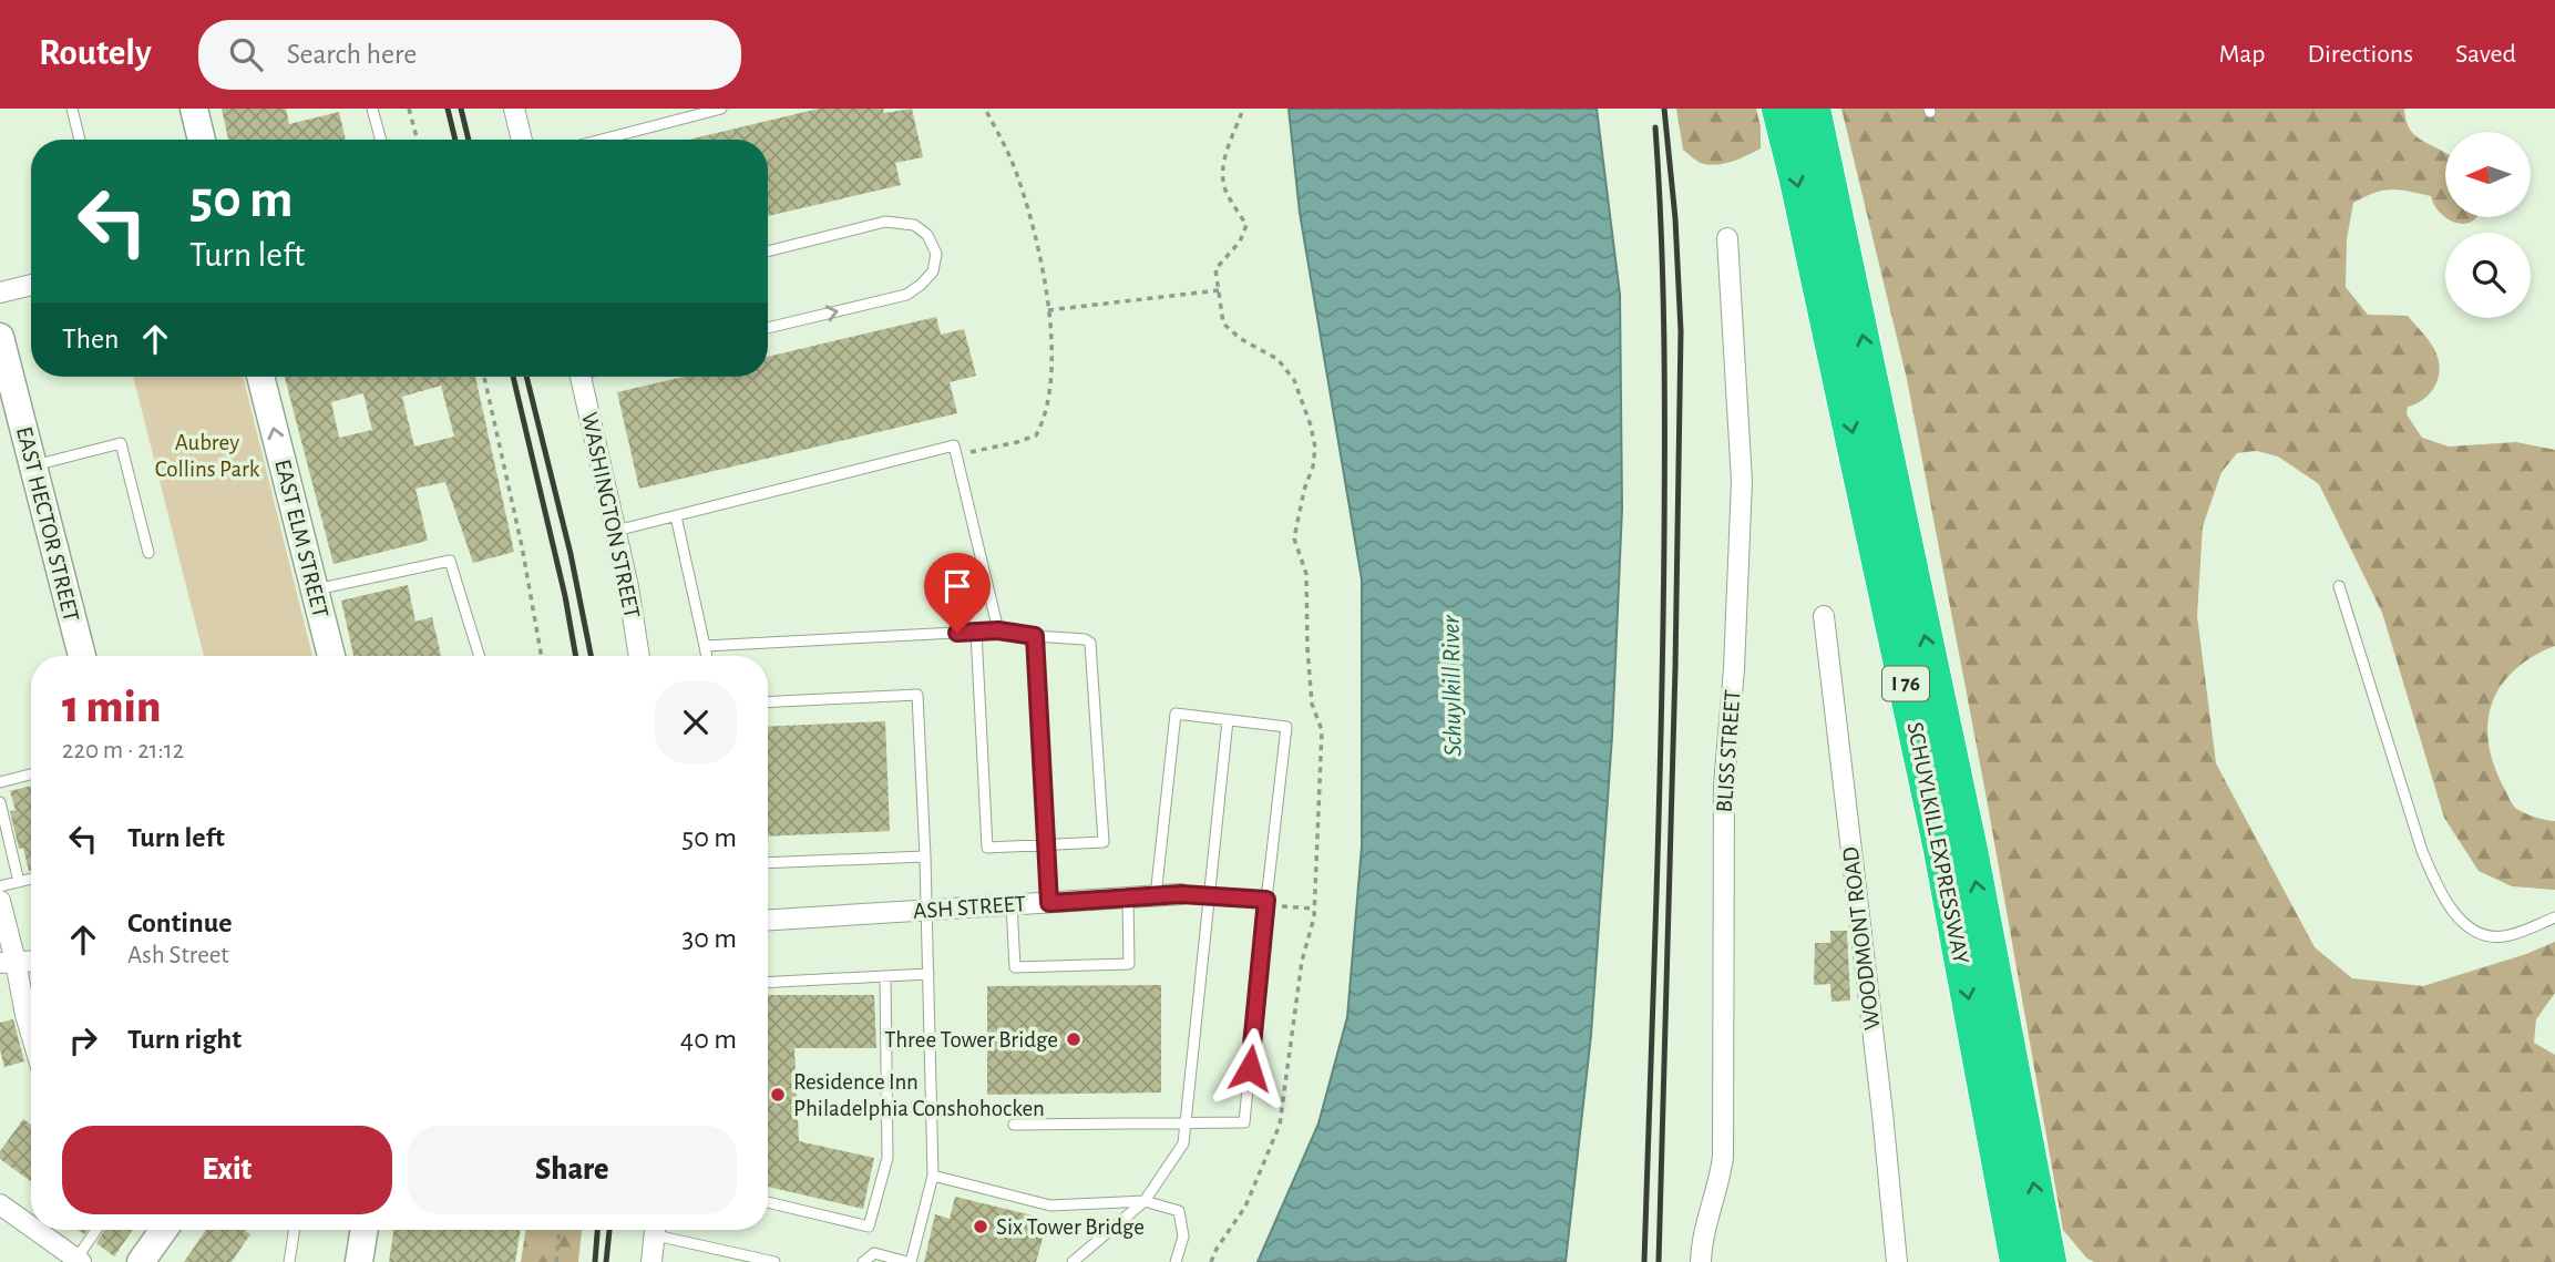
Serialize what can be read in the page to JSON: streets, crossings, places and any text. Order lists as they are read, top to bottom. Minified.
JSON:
{"streets":{"highway":["I 76","SCHUYLKILL EXPRESSWAY"],"main road":["EAST HECTOR STREET","EAST ELM STREET"],"street":["WASHINGTON STREET","BLISS STREET","ASH STREET","WOODMONT ROAD"]},"one_way":["EAST ELM STREET"],"water":["Schuylkill River"],"parks":["Aubrey Collins Park"],"places":["Three Tower Bridge","Residence Inn Philadelphia Conshohocken","Six Tower Bridge"],"north":"left","page":{"header":"Routely","search":"Search here","nav":["Map","Directions","Saved"],"turn":["50 m","Turn left"],"then":"Then","heading":["1 min","220 m · 21:12"],"list":[{"name":"Turn left","value":"50 m"},{"name":"Continue","note":"Ash Street","value":"30 m"},{"name":"Turn right","value":"40 m"}],"buttons":["Exit","Share"]}}
